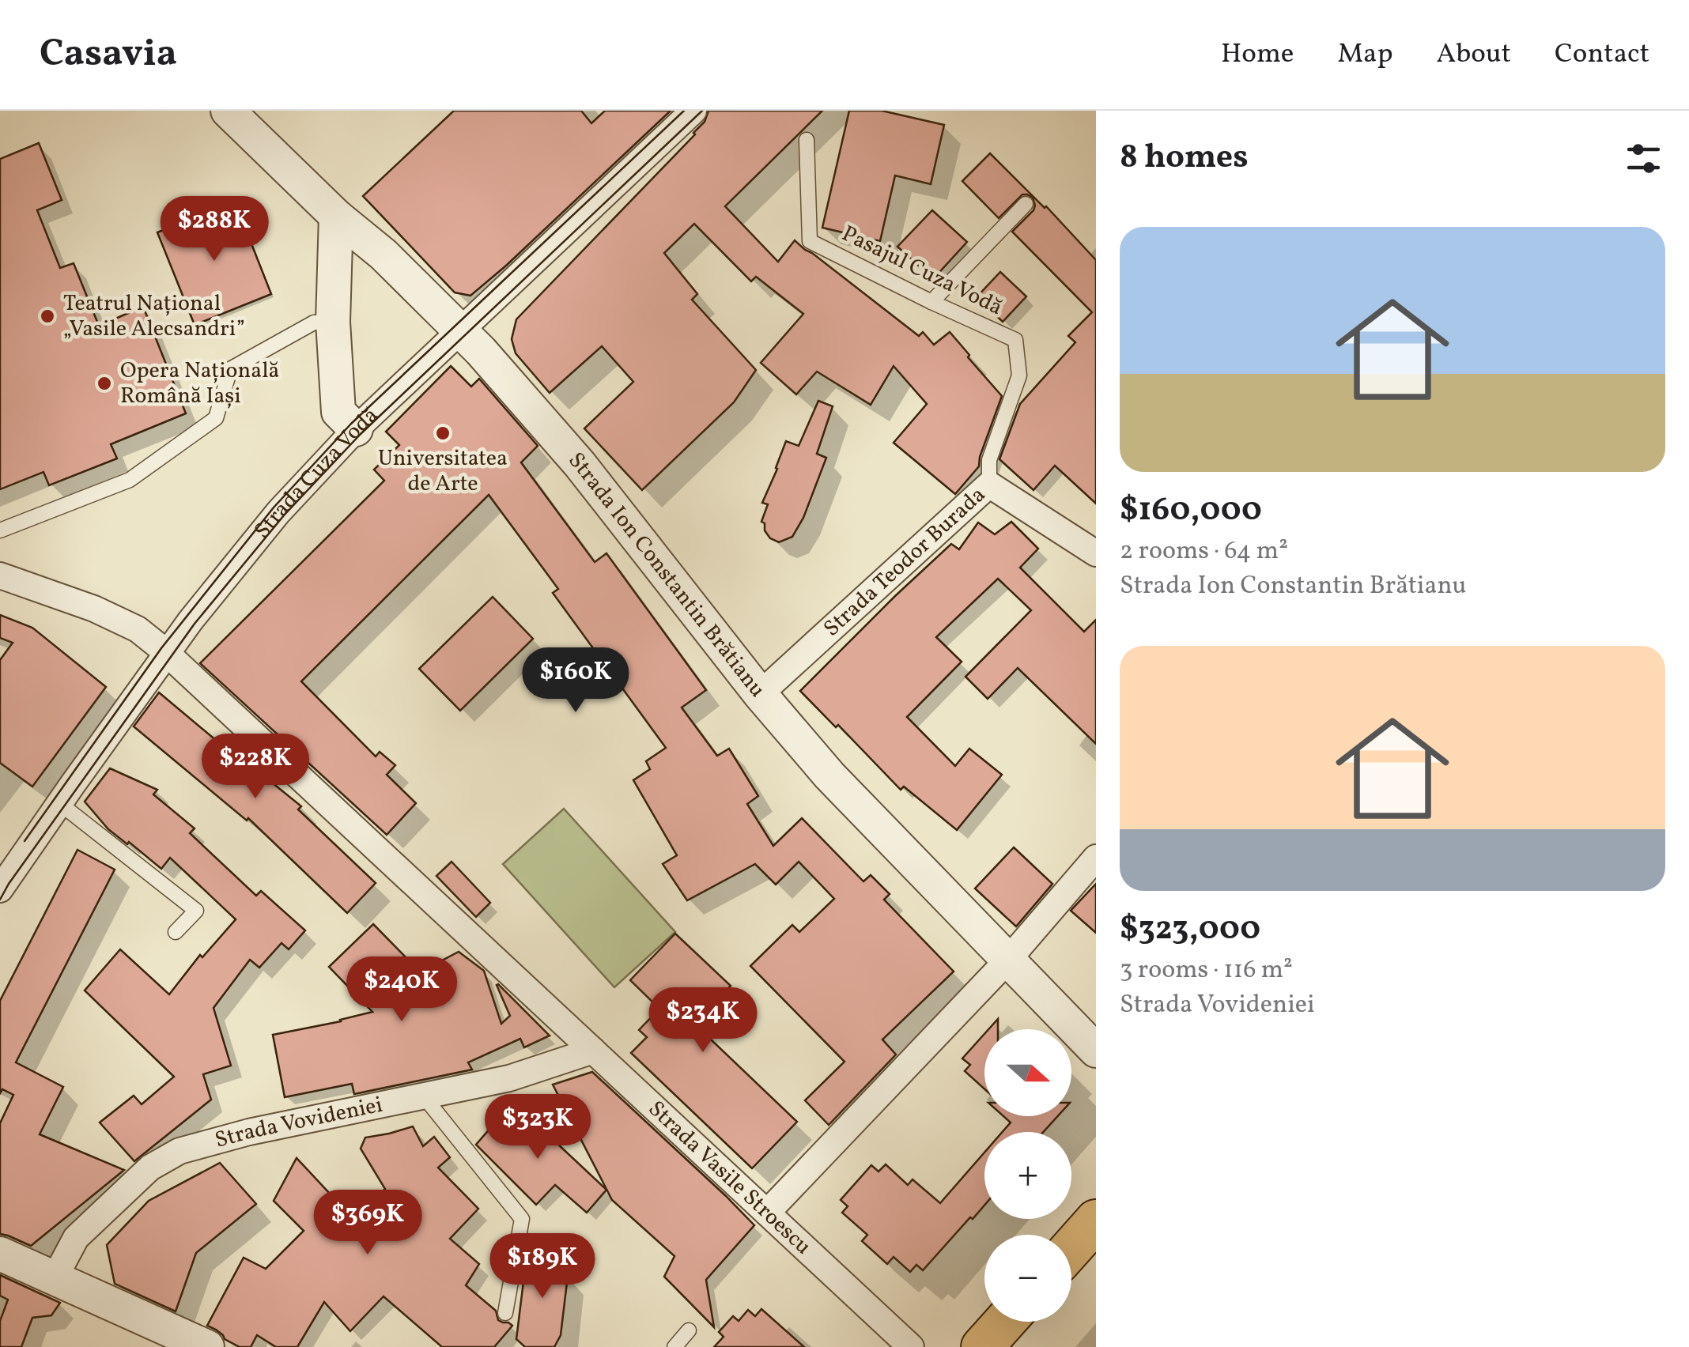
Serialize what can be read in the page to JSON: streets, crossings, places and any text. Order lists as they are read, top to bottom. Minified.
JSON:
{"streets":{"street":["Strada Cuza Vodă","Strada Teodor Burada","Strada Ion Constantin Brătianu","Strada Vovideniei","Strada Vasile Stroescu"],"lane":["Pasajul Cuza Vodă"]},"crossings":[["Pasajul Cuza Vodă","Strada Teodor Burada"],["Strada Cuza Vodă","Strada Ion Constantin Brătianu"],["Strada Cuza Vodă","Strada Vasile Stroescu"],["Strada Teodor Burada","Strada Ion Constantin Brătianu"],["Strada Vovideniei","Strada Vasile Stroescu"]],"places":["Teatrul Național „Vasile Alecsandri”","Opera Națională Română Iași","Universitatea de Arte"],"north":"right","page":{"header":"Casavia","nav":["Home","Map","About","Contact"],"heading":"8 homes","price":["$288K","$160K","$228K","$240K","$234K","$323K","$369K","$189K"],"list":[{"name":"$160,000","note":"2 rooms · 64 m² · Strada Ion Constantin Brătianu"},{"name":"$323,000","note":"3 rooms · 116 m² · Strada Vovideniei"}],"map_buttons":["+","−"]}}
